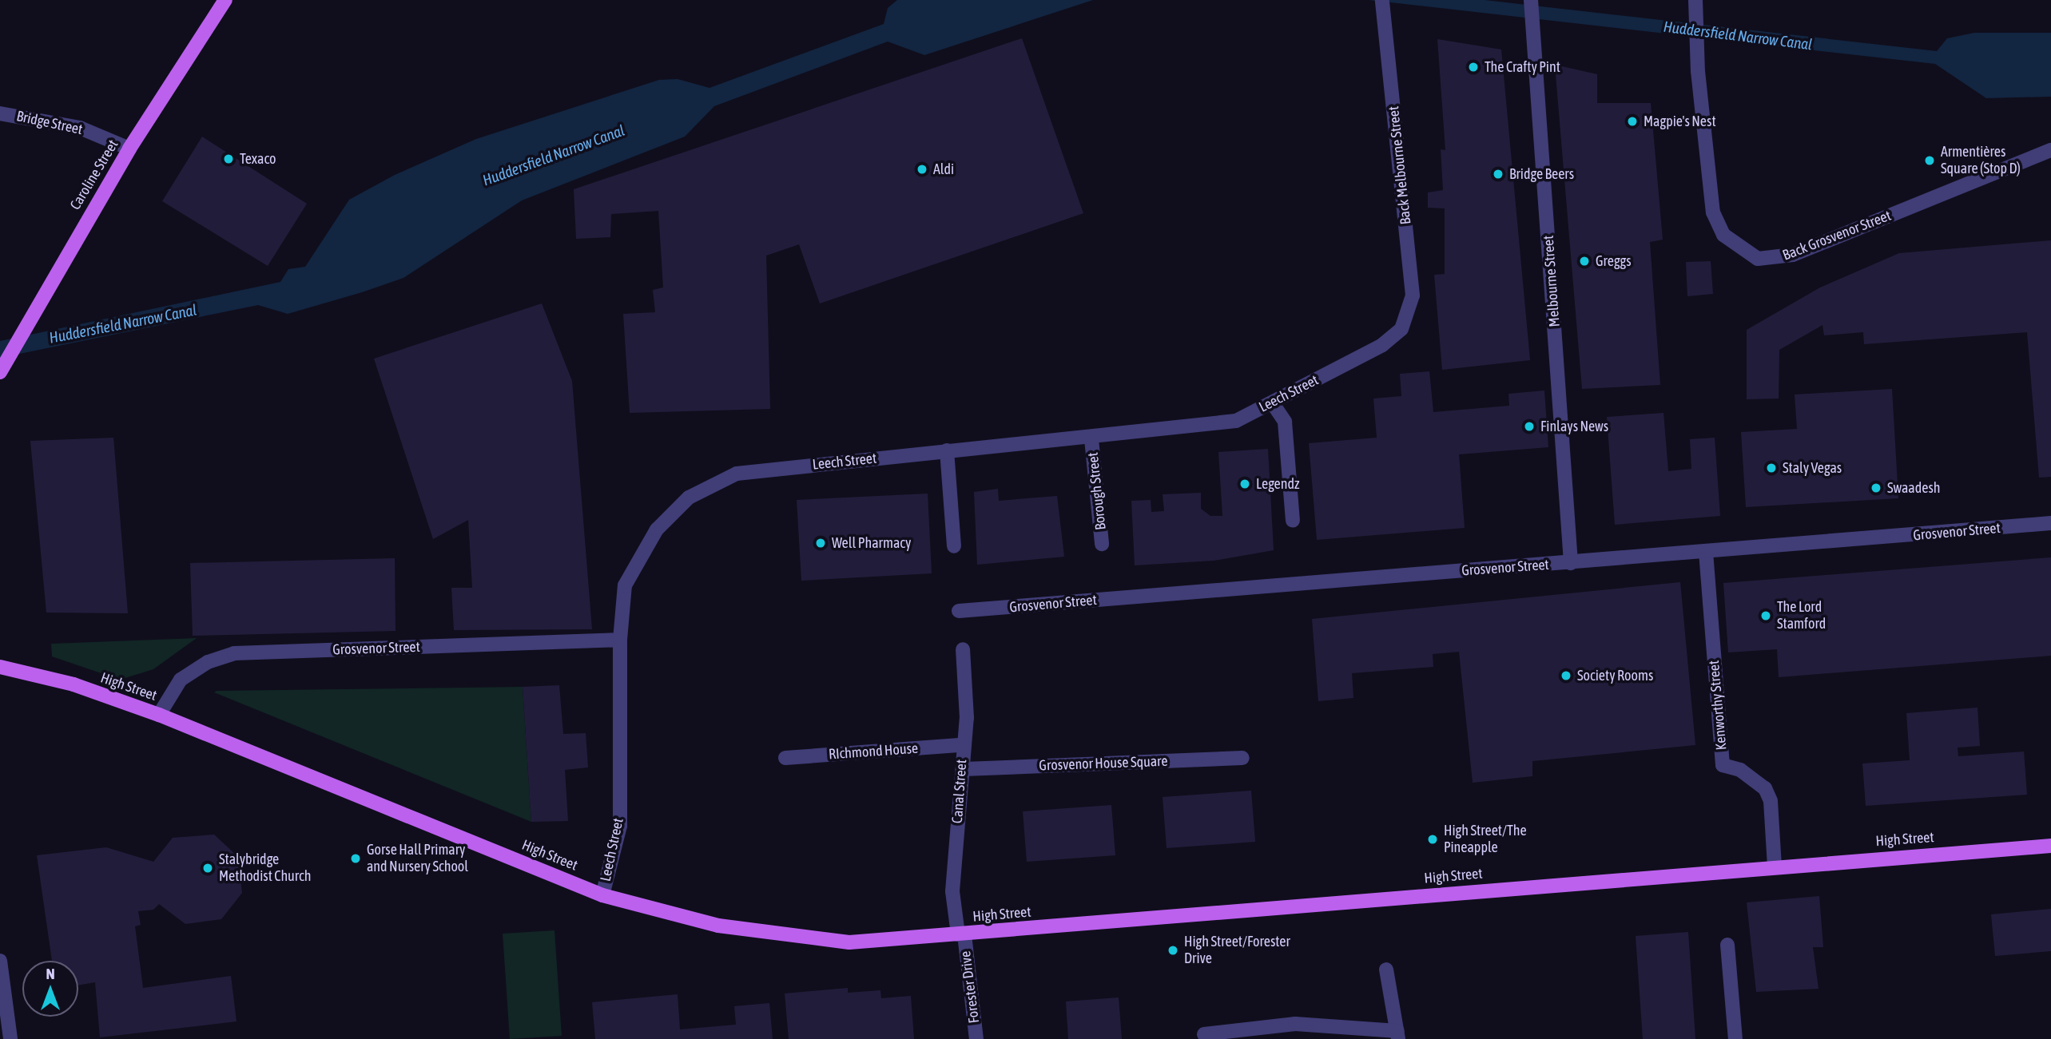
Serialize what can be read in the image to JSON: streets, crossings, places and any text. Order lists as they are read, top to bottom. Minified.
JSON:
{"streets":{"main road":["Caroline Street","High Street"],"street":["Bridge Street","Back Melbourne Street","Back Grosvenor Street","Melbourne Street","Leech Street","Borough Street","Grosvenor Street","Kenworthy Street","RIchmond House","Grosvenor House Square","Canal Street","Forester Drive"]},"crossings":[["Bridge Street","Caroline Street"],["Back Melbourne Street","Leech Street"],["Melbourne Street","Grosvenor Street"],["Leech Street","Borough Street"],["Leech Street","Grosvenor Street"],["Leech Street","High Street"],["Grosvenor Street","High Street"],["Grosvenor Street","Kenworthy Street"],["High Street","Kenworthy Street"],["High Street","Canal Street"],["High Street","Forester Drive"],["RIchmond House","Canal Street"],["Grosvenor House Square","Canal Street"],["Canal Street","Forester Drive"]],"water":["Huddersfield Narrow Canal"],"places":["The Crafty Pint","Magpie's Nest","Texaco","Armentières Square (Stop D)","Aldi","Bridge Beers","Greggs","Finlays News","Staly Vegas","Legendz","Swaadesh","Well Pharmacy","The Lord Stamford","Society Rooms","High Street/The Pineapple","Gorse Hall Primary and Nursery School","Stalybridge Methodist Church","High Street/Forester Drive"],"north":"top"}
